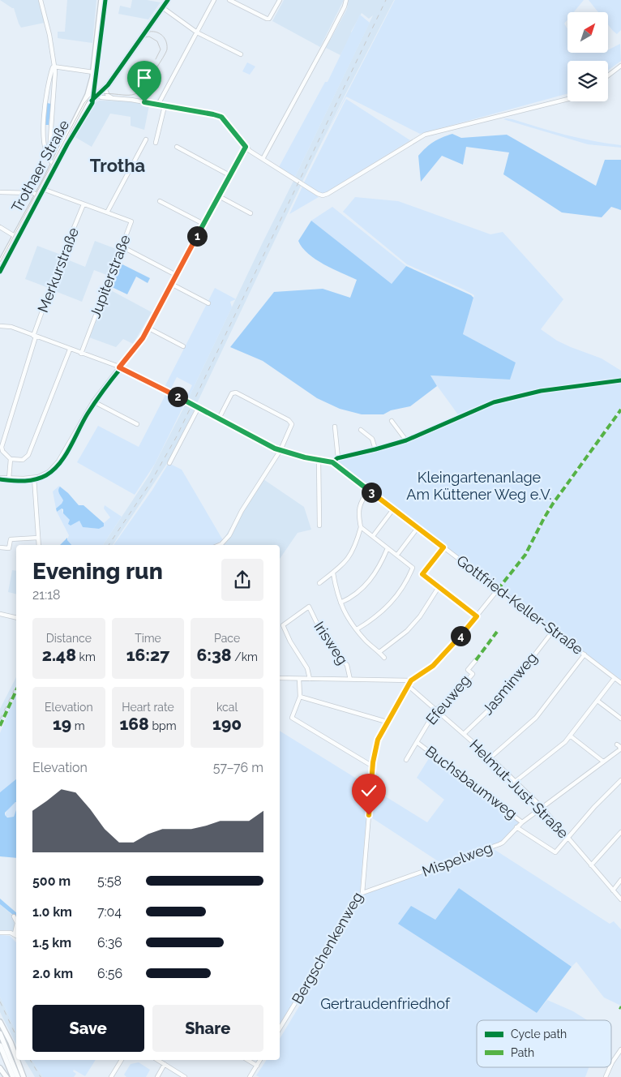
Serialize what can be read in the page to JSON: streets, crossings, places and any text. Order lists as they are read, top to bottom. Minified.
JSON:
{"streets":{"main road":["Trothaer Straße"],"street":["Merkurstraße","Jupiterstraße","Gottfried-Keller-Straße","Irisweg","Jasminweg","Efeuweg","Buchsbaumweg","Helmut-Just-Straße","Mispelweg","Bergschenkenweg"]},"crossings":[["Trothaer Straße","Jupiterstraße"],["Merkurstraße","Jupiterstraße"],["Gottfried-Keller-Straße","Jasminweg"],["Jasminweg","Helmut-Just-Straße"],["Efeuweg","Buchsbaumweg"],["Efeuweg","Helmut-Just-Straße"],["Buchsbaumweg","Mispelweg"],["Helmut-Just-Straße","Mispelweg"],["Helmut-Just-Straße","Bergschenkenweg"],["Mispelweg","Bergschenkenweg"]],"districts":["Trotha"],"parks":["Kleingartenanlage Am Küttener Weg e.V.","Gertraudenfriedhof"],"legend":["Cycle path","Path"],"north":"top right","page":{"pins":["1","2","3","4"],"heading":["Evening run","21:18"],"stats":[["Distance","2.48 km"],["Time","16:27"],["Pace","6:38 /km"],["Elevation","19 m"],["Heart rate","168 bpm"],["kcal","190"]],"chart":["Elevation","57–76 m"],"list":[{"name":"500 m","note":"5:58"},{"name":"1.0 km","note":"7:04"},{"name":"1.5 km","note":"6:36"},{"name":"2.0 km","note":"6:56"}],"buttons":["Save","Share"]}}
